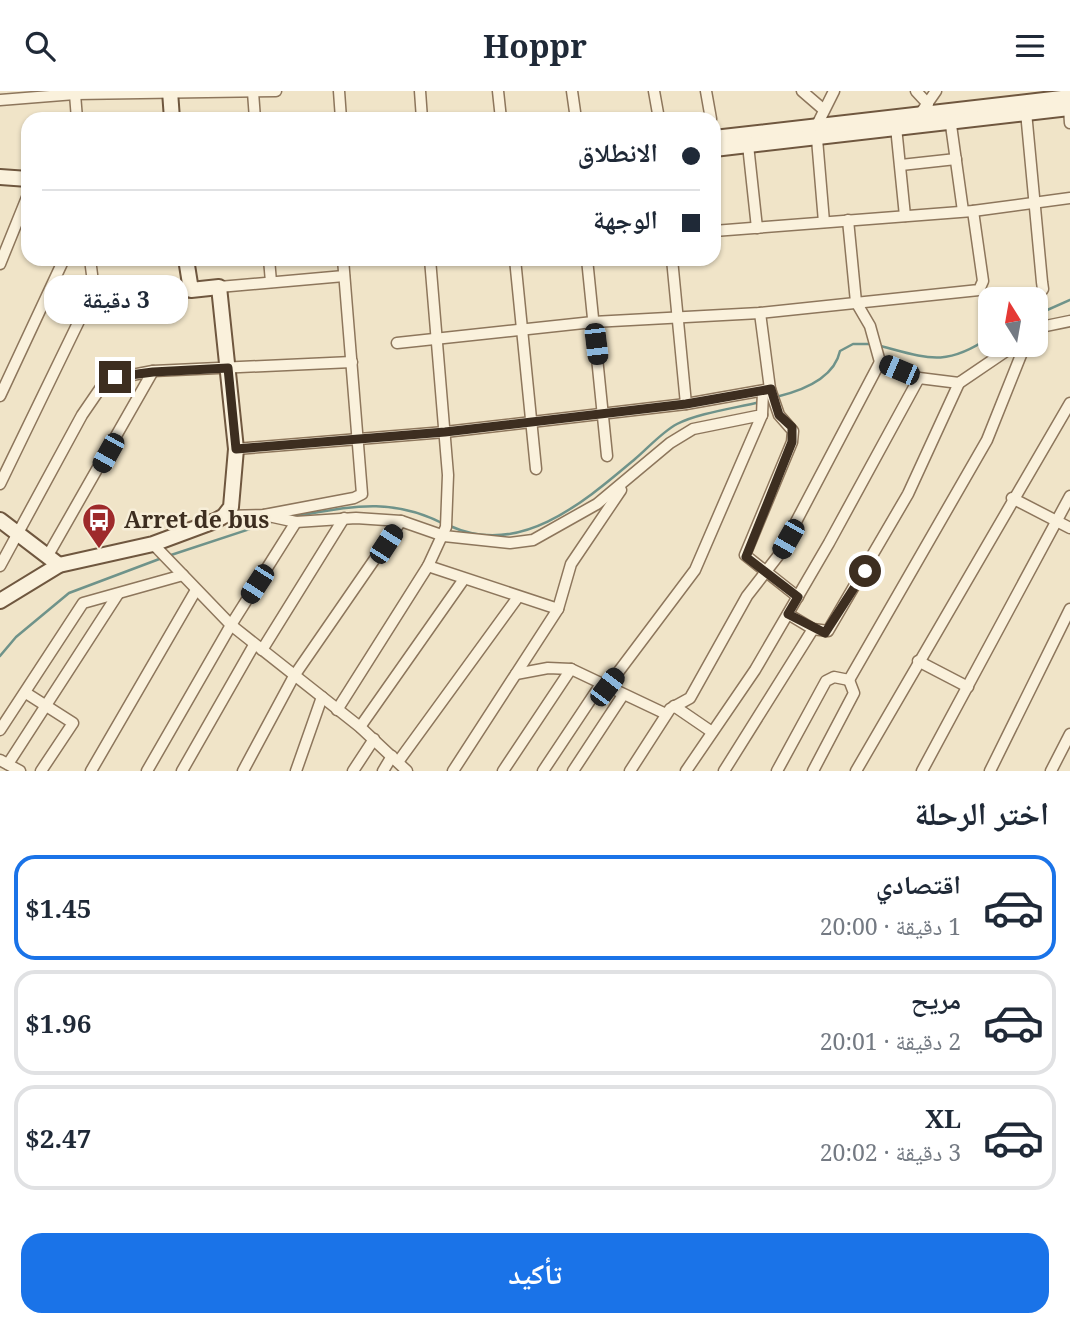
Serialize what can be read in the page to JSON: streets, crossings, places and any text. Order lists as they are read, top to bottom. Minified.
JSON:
{"places":{"bus stop":["Arret de bus"]},"north":"top","page":{"header":"Hoppr","banner":["الانطلاق","الوجهة"],"bubble":"3 دقيقة","heading":"اختر الرحلة","list":[{"name":"اقتصادي","note":"1 دقيقة · 20:00","value":"$1.45"},{"name":"مريح","note":"2 دقيقة · 20:01","value":"$1.96"},{"name":"XL","note":"3 دقيقة · 20:02","value":"$2.47"}],"buttons":"تأكيد"}}
